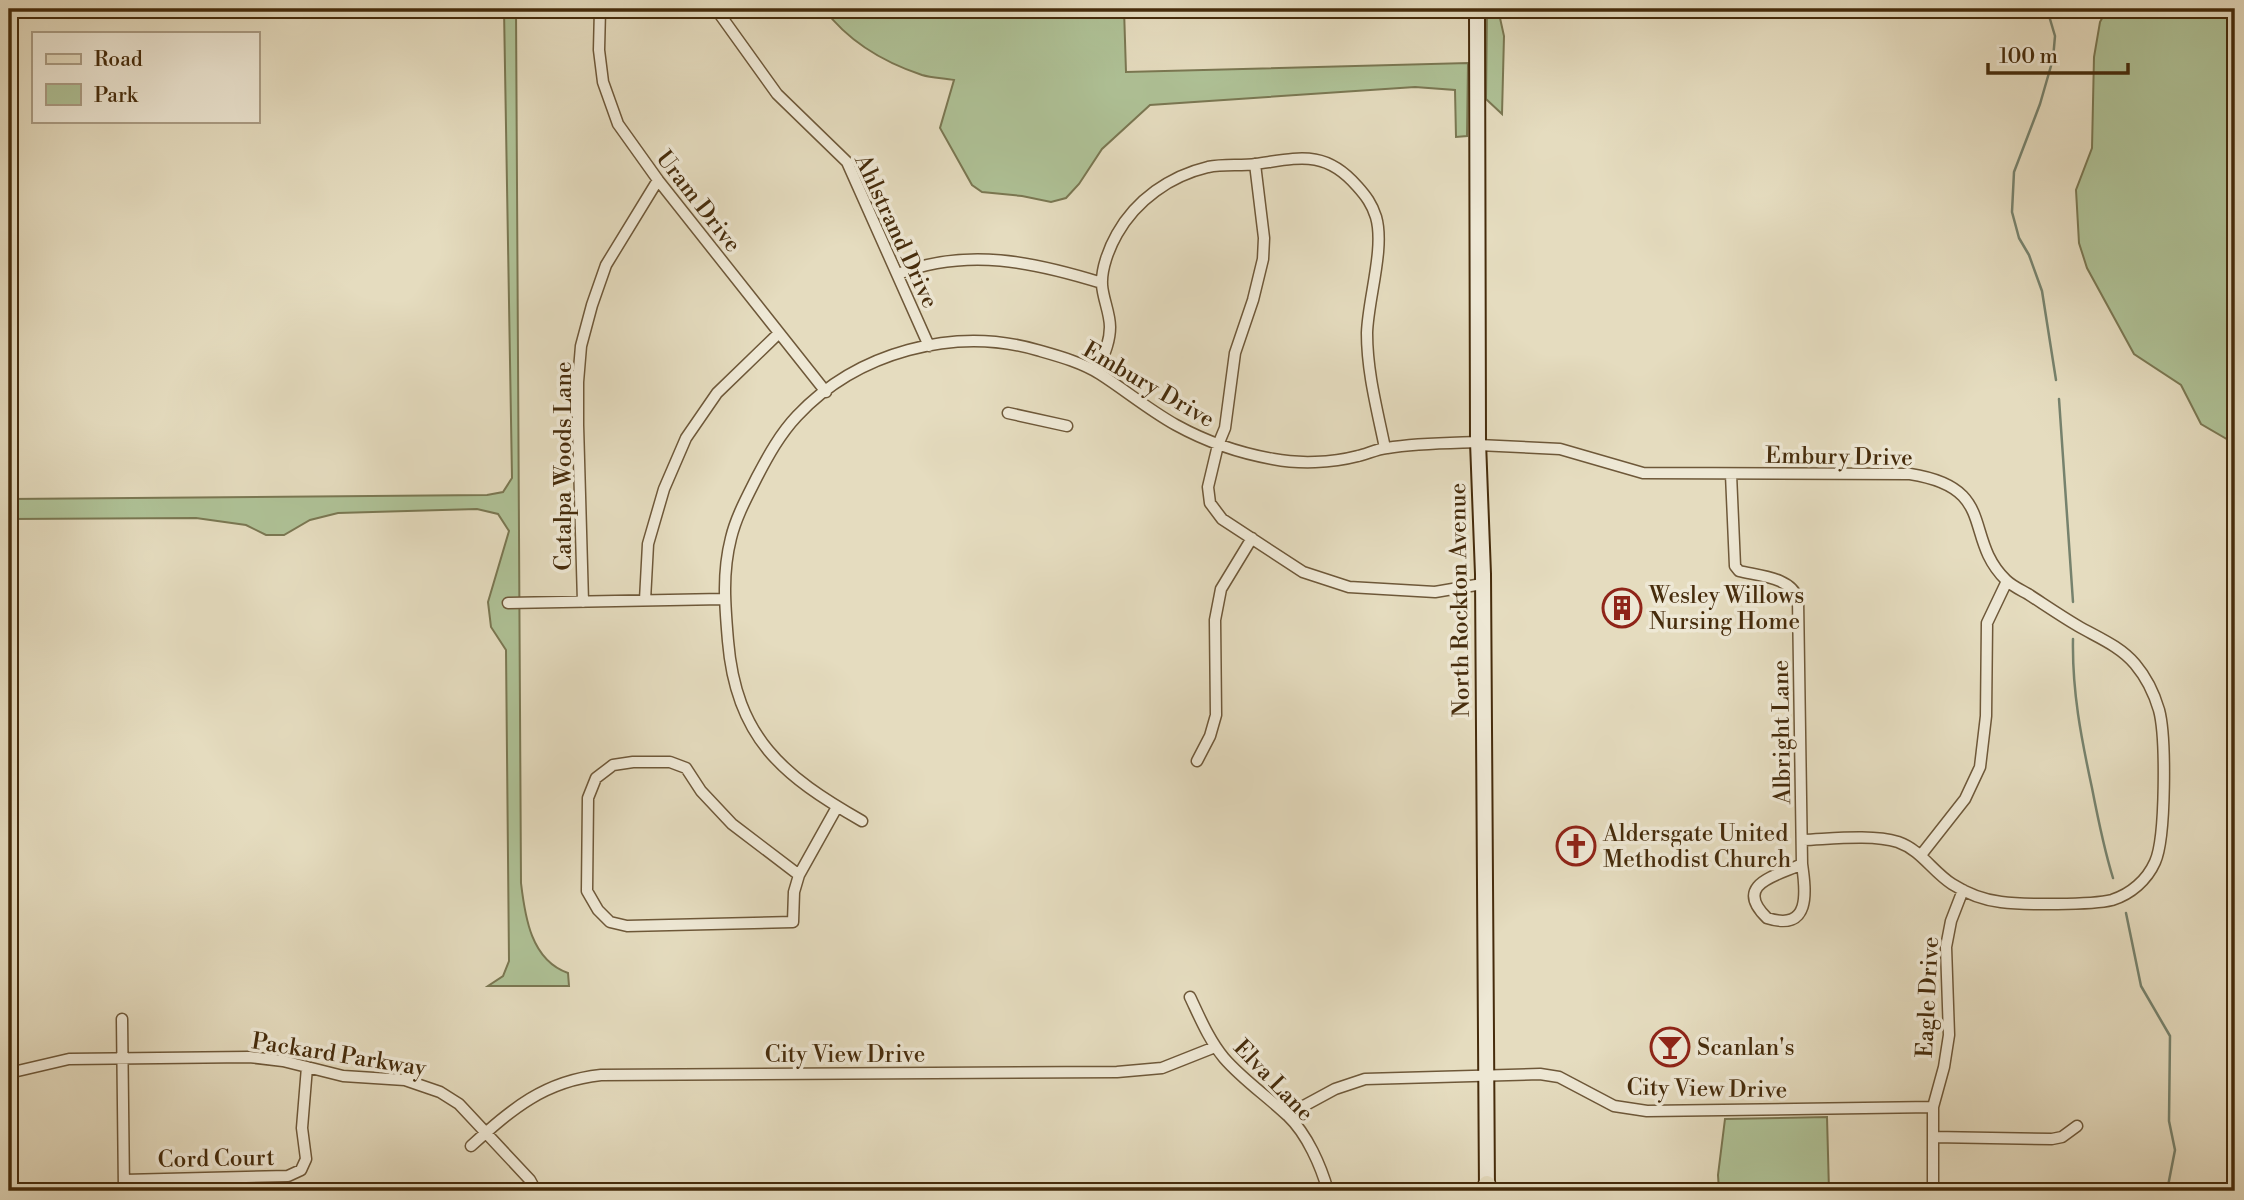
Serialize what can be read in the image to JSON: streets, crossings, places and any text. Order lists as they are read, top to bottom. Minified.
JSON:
{"streets":{"street":["Uram Drive","Ahlstrand Drive","Embury Drive","Catalpa Woods Lane","North Rockton Avenue","Albright Lane","Eagle Drive","Packard Parkway","City View Drive","Elva Lane","Cord Court"]},"crossings":[["Uram Drive","Embury Drive"],["Uram Drive","Catalpa Woods Lane"],["Ahlstrand Drive","Embury Drive"],["Embury Drive","North Rockton Avenue"],["Embury Drive","Albright Lane"],["Embury Drive","Eagle Drive"],["North Rockton Avenue","City View Drive"],["Eagle Drive","City View Drive"],["Packard Parkway","City View Drive"],["Packard Parkway","Cord Court"],["City View Drive","Elva Lane"]],"places":{"building":["Wesley Willows Nursing Home"],"church":["Aldersgate United Methodist Church"],"bar":["Scanlan's"]},"legend":["Road","Park"],"scale_bar":"100 m"}
